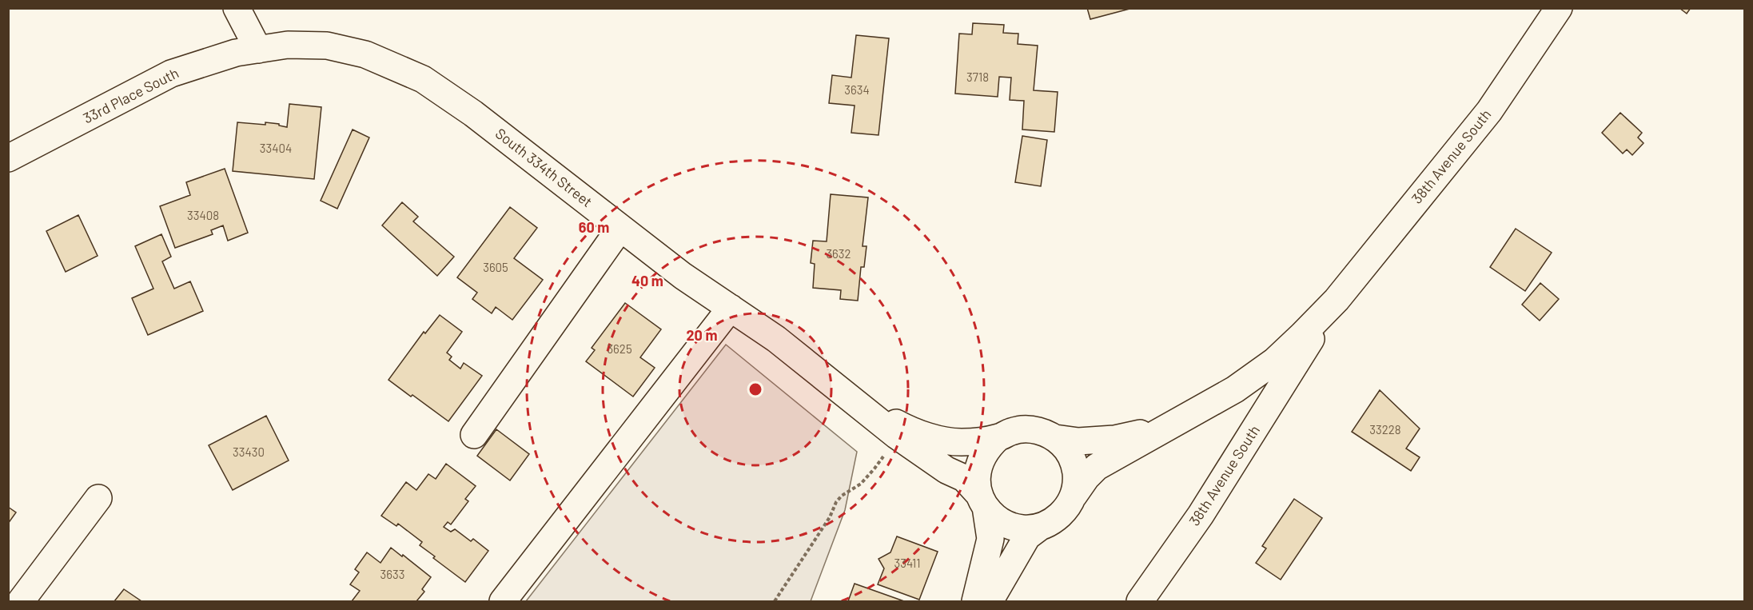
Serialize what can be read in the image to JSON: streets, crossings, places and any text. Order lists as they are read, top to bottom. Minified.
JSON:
{"streets":{"street":["33rd Place South","38th Avenue South","South 334th Street"]},"crossings":[["33rd Place South","South 334th Street"],["38th Avenue South","South 334th Street"]],"house_numbers":["3718","3634","33404","33408","3632","3605","3625","33228","33430","33411","3633"],"rings":["60 m","40 m","20 m"]}
